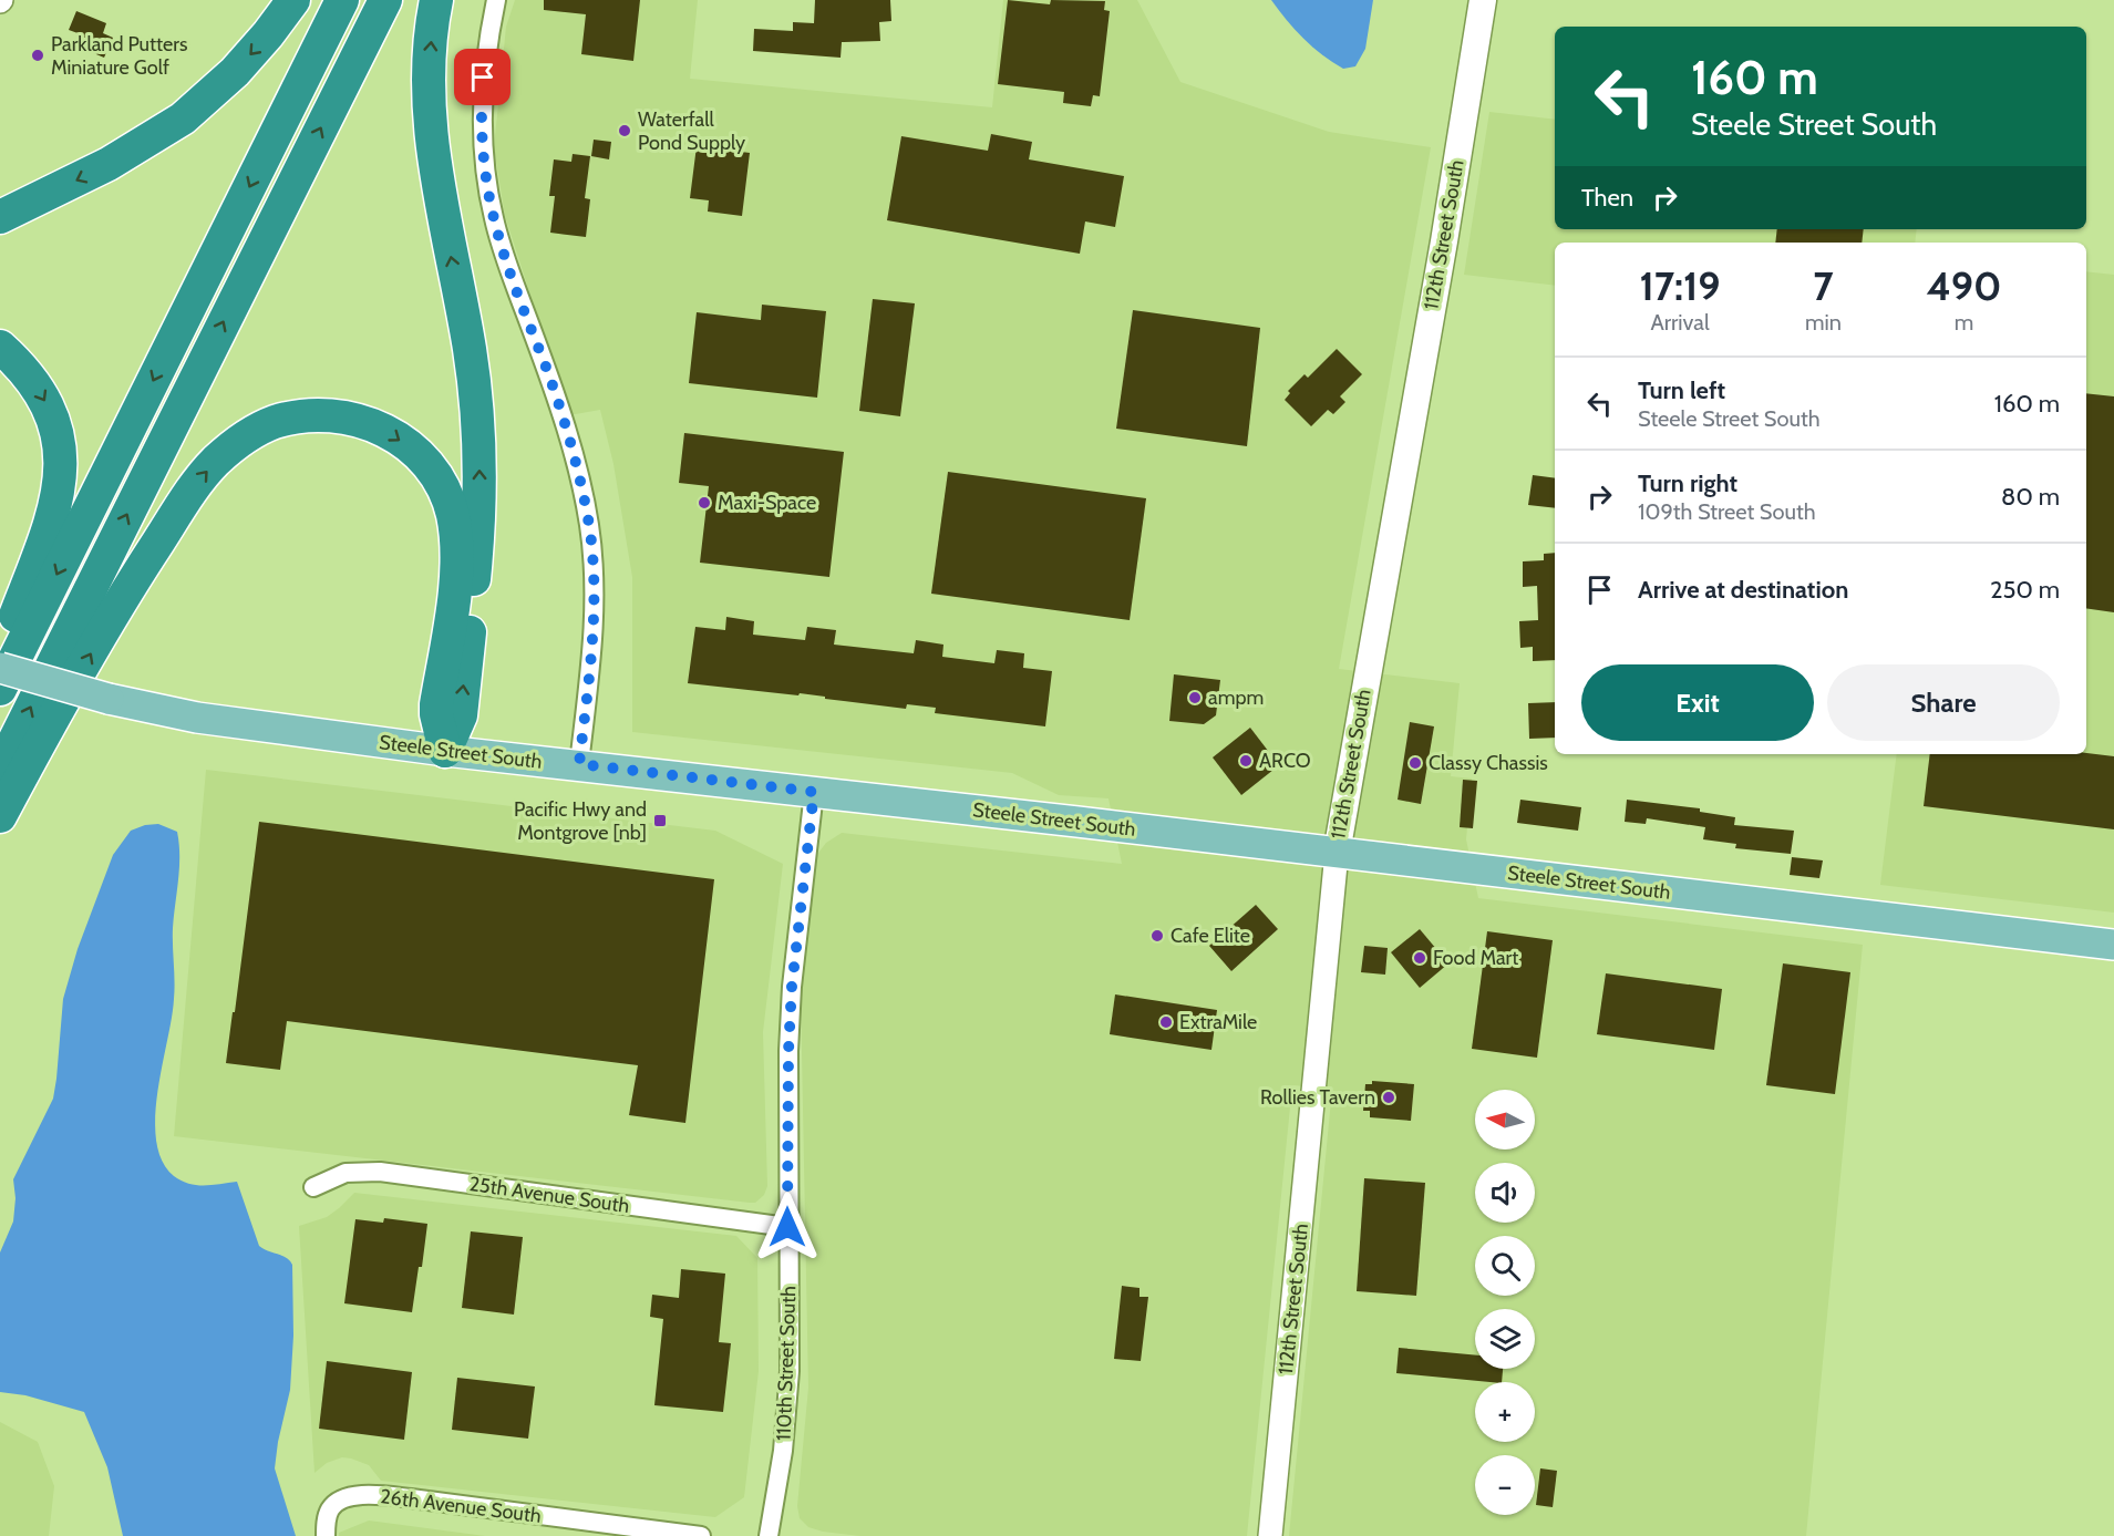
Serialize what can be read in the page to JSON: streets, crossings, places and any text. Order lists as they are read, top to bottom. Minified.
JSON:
{"streets":{"main road":["112th Street South","Steele Street South"],"street":["25th Avenue South","110th Street South","26th Avenue South"]},"crossings":[["112th Street South","Steele Street South"],["Steele Street South","110th Street South"],["25th Avenue South","110th Street South"]],"places":{"other":["Parkland Putters Miniature Golf","Waterfall Pond Supply","Maxi-Space","ampm","ARCO","Classy Chassis","Cafe Elite","Food Mart","ExtraMile","Rollies Tavern"],"transit":["Pacific Hwy and Montgrove [nb]"]},"north":"left","page":{"turn":["160 m","Steele Street South"],"then":"Then","eta":["17:19","Arrival","7","min","490","m"],"list":[{"name":"Turn left","note":"Steele Street South","value":"160 m"},{"name":"Turn right","note":"109th Street South","value":"80 m"},{"name":"Arrive at destination","value":"250 m"}],"buttons":["Exit","Share"],"map_buttons":["+","−"]}}
